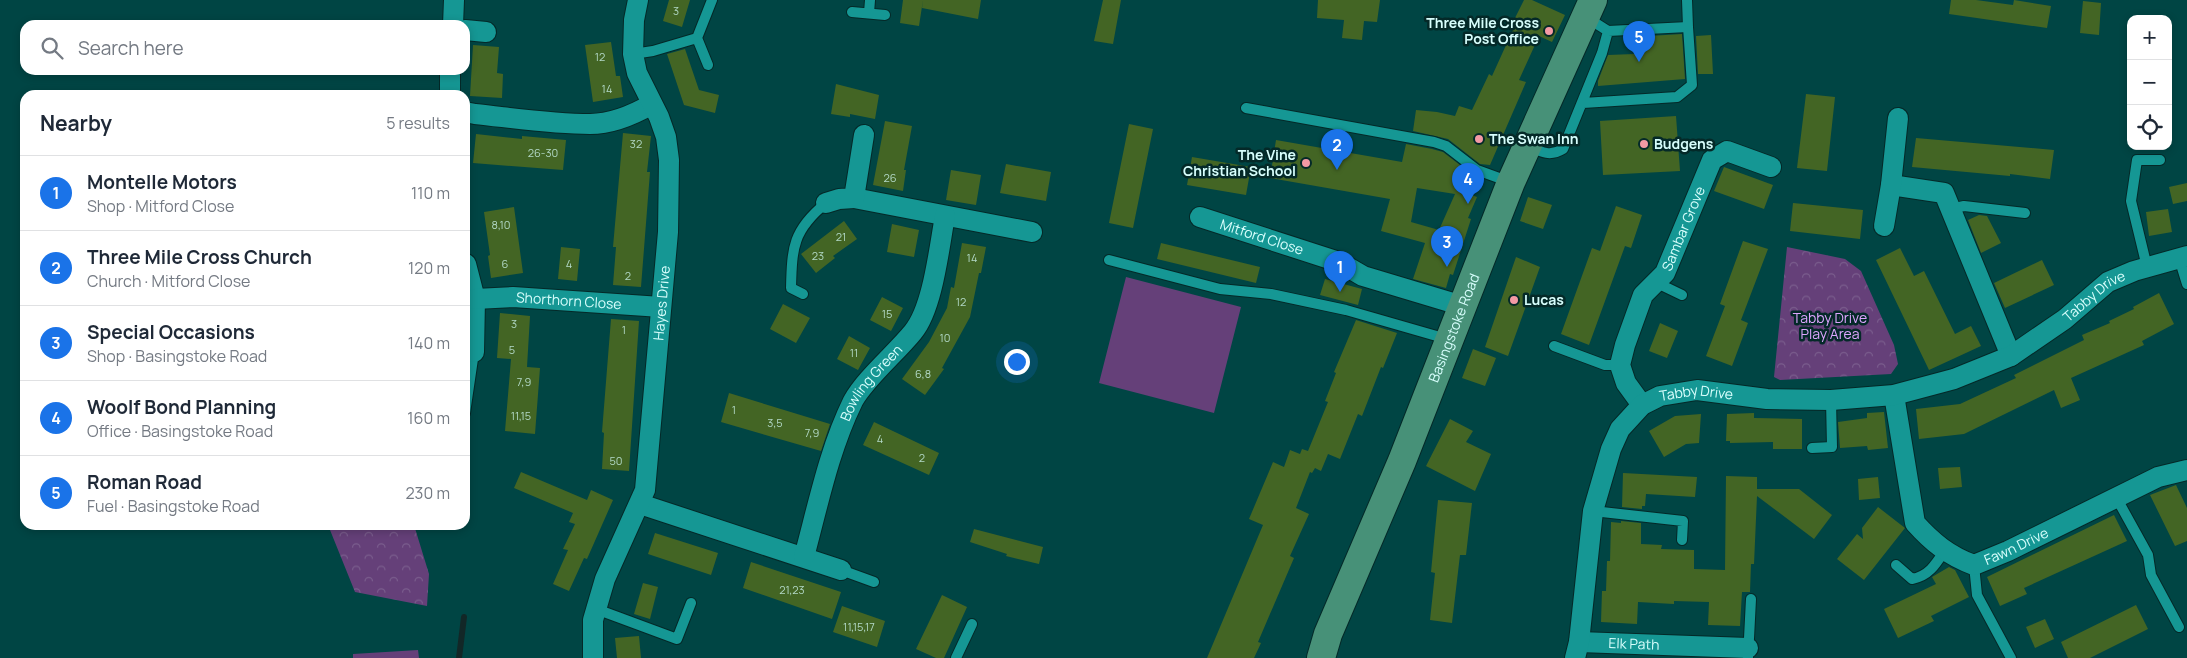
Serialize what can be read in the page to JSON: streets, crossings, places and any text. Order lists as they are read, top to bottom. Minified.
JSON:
{"streets":{"street":["Sambar Grove","Mitford Close","Tabby Drive","Shorthorn Close","Hayes Drive","Basingstoke Road","Bowling Green","Fawn Drive","Elk Path"]},"crossings":[["Mitford Close","Basingstoke Road"],["Tabby Drive","Fawn Drive"],["Tabby Drive","Elk Path"],["Shorthorn Close","Hayes Drive"]],"parks":["Tabby Drive Play Area"],"places":["Three Mile Cross Post Office","The Swan Inn","Budgens","The Vine Christian School","Lucas"],"house_numbers":["3","12","14","32","26-30","26","8,10","21","23","14","6","4","2","12","15","3","1","10","5","11","6,8","7,9","1","11,15","3,5","7,9","4","2","50","21,23","11,15,17"],"page":{"map_buttons":["+","−"],"search":"Search here","pins":["5","2","4","3","1"],"heading":["Nearby","5 results"],"list":[{"mark":"1","name":"Montelle Motors","note":"Shop · Mitford Close","value":"110 m"},{"mark":"2","name":"Three Mile Cross Church","note":"Church · Mitford Close","value":"120 m"},{"mark":"3","name":"Special Occasions","note":"Shop · Basingstoke Road","value":"140 m"},{"mark":"4","name":"Woolf Bond Planning","note":"Office · Basingstoke Road","value":"160 m"},{"mark":"5","name":"Roman Road","note":"Fuel · Basingstoke Road","value":"230 m"}]}}
